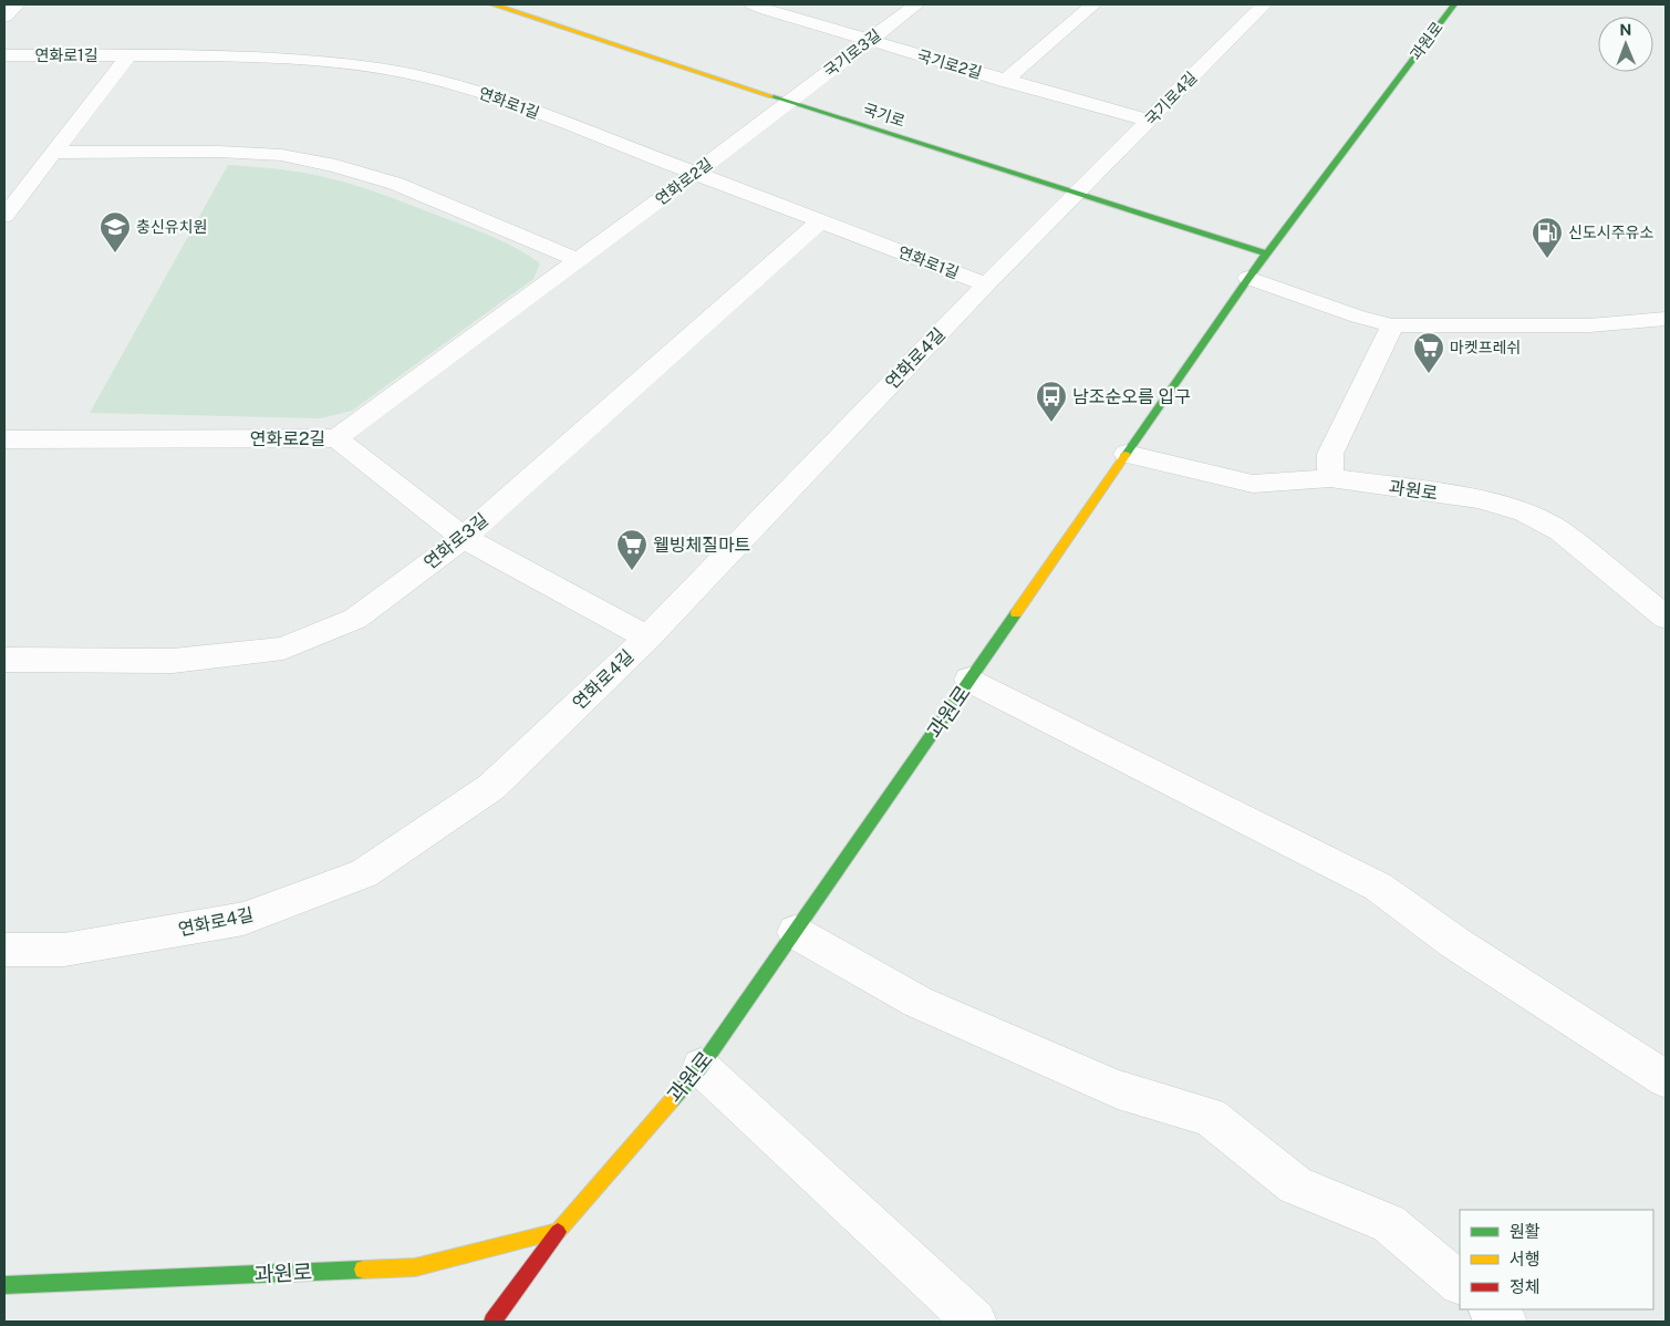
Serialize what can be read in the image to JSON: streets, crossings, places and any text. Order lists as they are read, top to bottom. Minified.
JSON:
{"streets":{"main road":["과원로","국기로"],"street":["국기로3길","연화로1길","국기로2길","국기로4길","연화로2길","연화로4길","연화로3길"]},"crossings":[["과원로","국기로"],["국기로3길","국기로2길"],["국기로3길","국기로"],["국기로3길","연화로2길"],["연화로1길","연화로2길"],["연화로1길","연화로4길"],["연화로1길","연화로3길"],["국기로2길","국기로4길"],["국기로4길","국기로"],["국기로4길","연화로4길"],["국기로","연화로2길"],["국기로","연화로4길"]],"places":{"school or university":["충신유치원"],"fuel station":["신도시주유소"],"supermarket":["마켓프레쉬","웰빙체질마트"],"bus stop":["남조순오름 입구"]},"legend":["원활","서행","정체"],"north":"top"}
